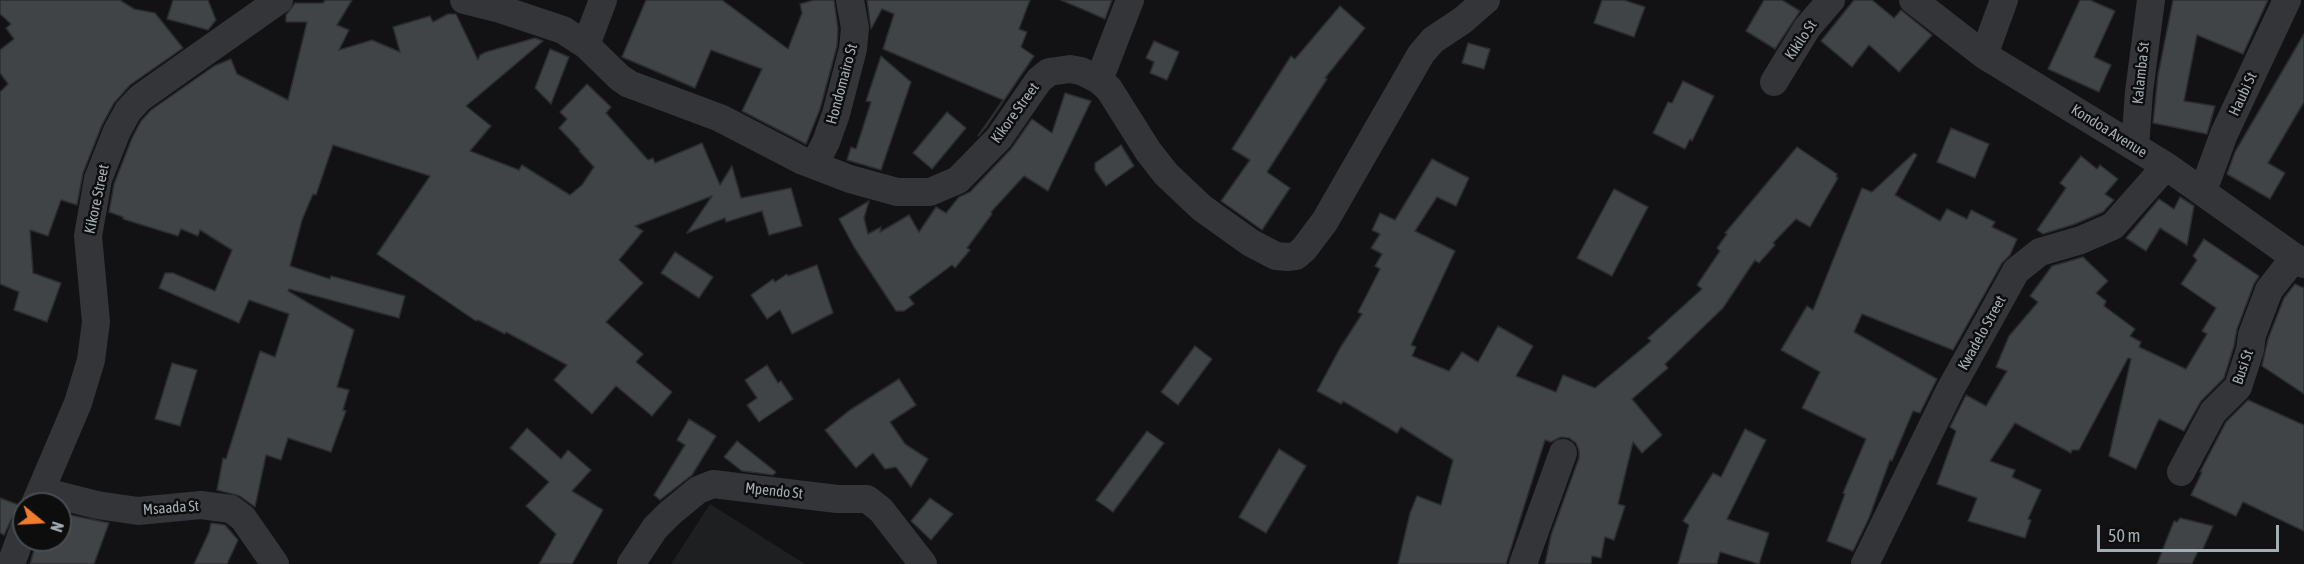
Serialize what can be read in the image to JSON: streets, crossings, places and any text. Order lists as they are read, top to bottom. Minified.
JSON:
{"streets":{"street":["Kikilo St","Kalamba St","Hondomairo St","Haubi St","Kikore Street","Kondoa Avenue","Kwadelo Street","Busi St","Mpendo St","Msaada St"]},"crossings":[["Kalamba St","Kondoa Avenue"],["Hondomairo St","Kikore Street"],["Haubi St","Kondoa Avenue"],["Kondoa Avenue","Kwadelo Street"],["Kondoa Avenue","Busi St"]],"scale_bar":"50 m","north":"right"}
